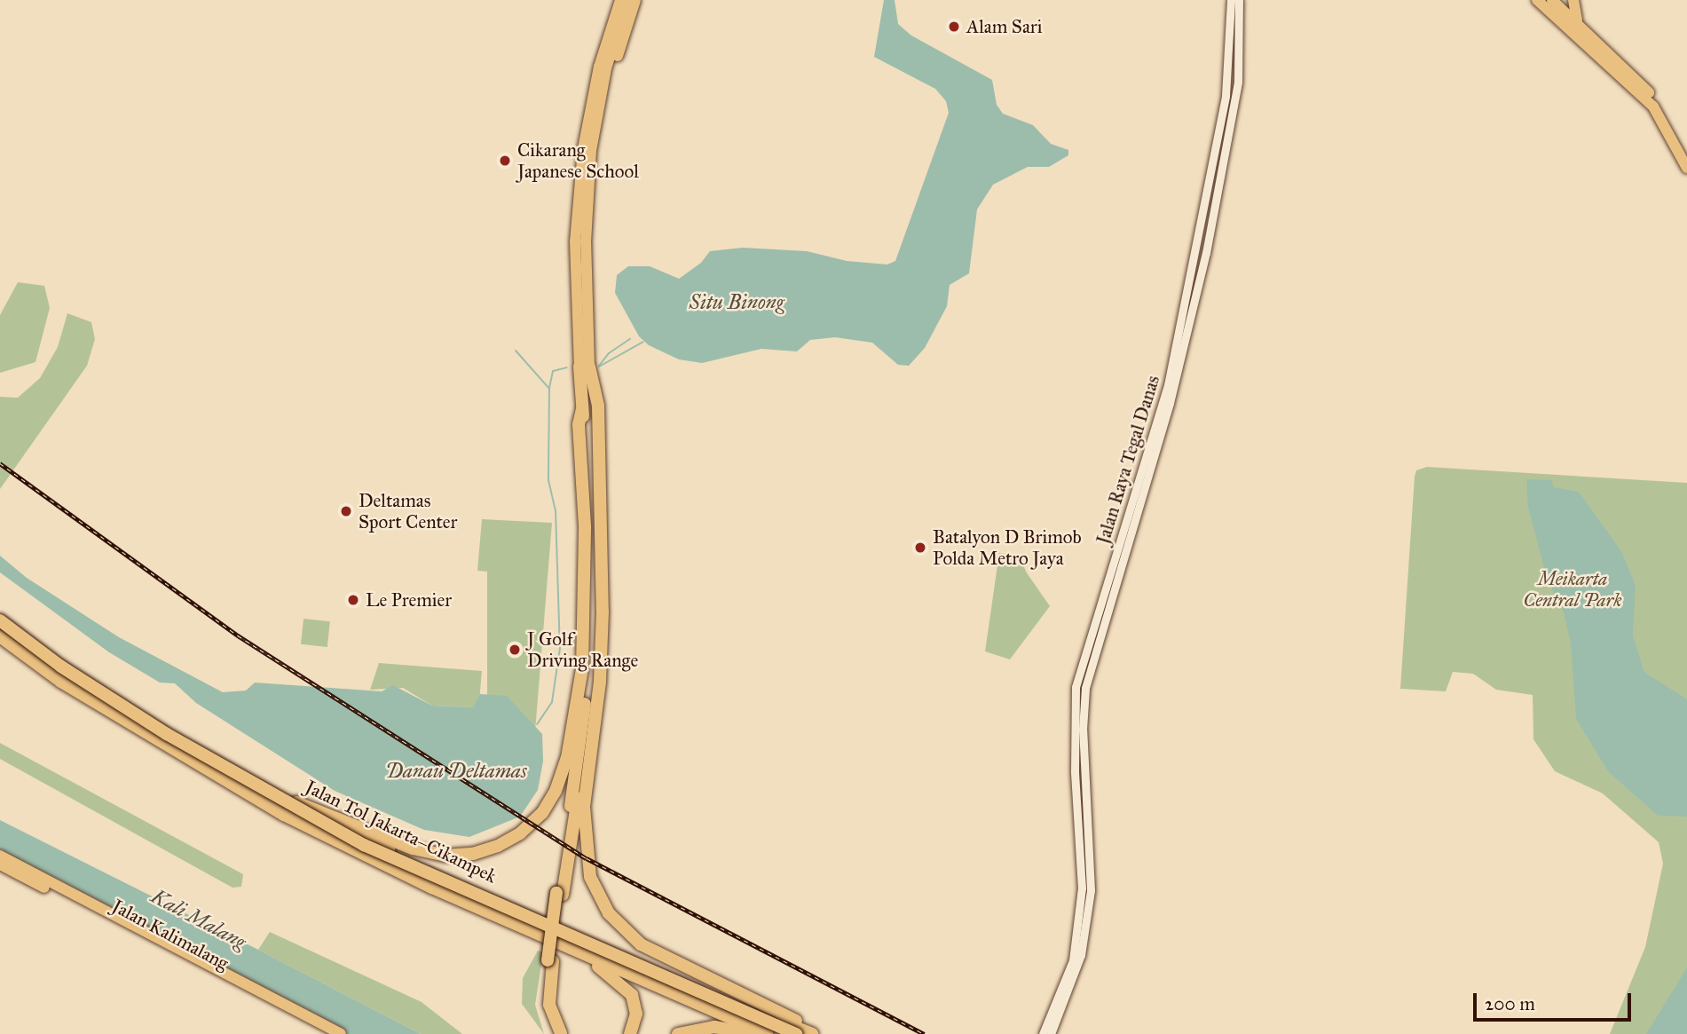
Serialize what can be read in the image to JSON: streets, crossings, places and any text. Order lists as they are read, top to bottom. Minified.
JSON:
{"streets":{"highway":["Jalan Tol Jakarta–Cikampek"],"main road":["Jalan Kalimalang"],"street":["Jalan Raya Tegal Danas"]},"water":["Situ Binong","Danau Deltamas","Kali Malang"],"parks":["Meikarta Central Park"],"places":["Alam Sari","Cikarang Japanese School","Deltamas Sport Center","Batalyon D Brimob Polda Metro Jaya","Le Premier","J Golf Driving Range"],"scale_bar":"200 m"}
